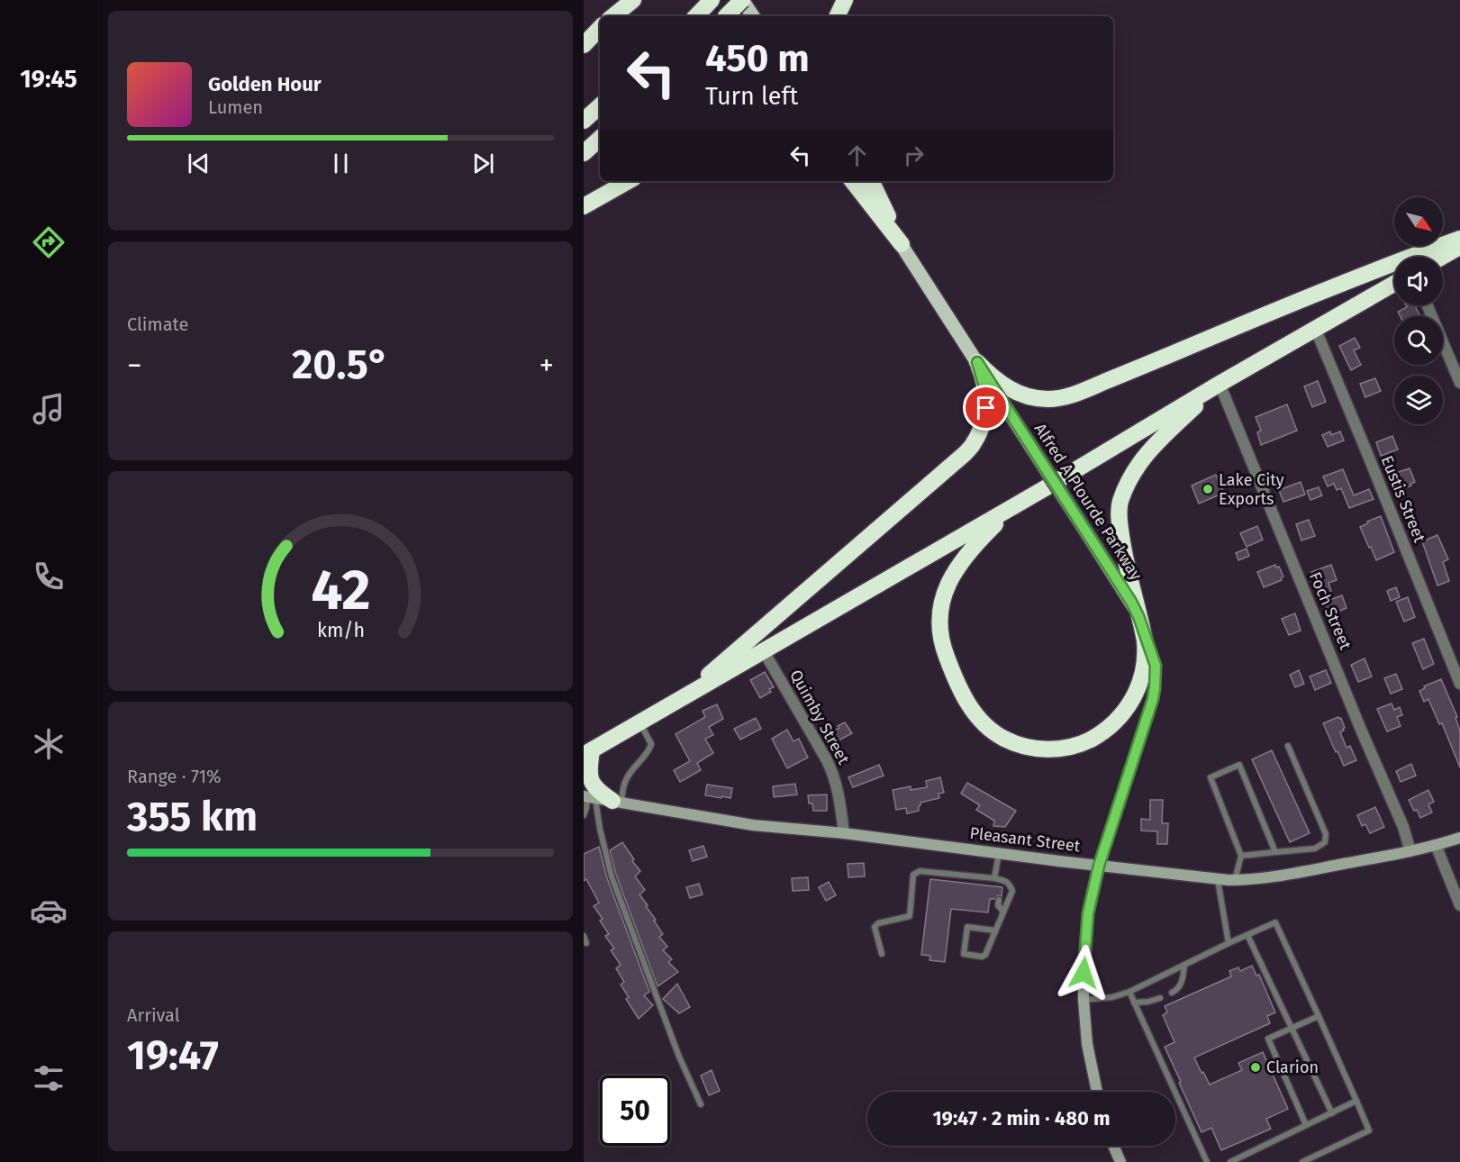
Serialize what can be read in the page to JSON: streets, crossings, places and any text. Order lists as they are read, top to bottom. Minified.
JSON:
{"streets":{"main road":["Alfred A Plourde Parkway","Pleasant Street"],"street":["Eustis Street","Foch Street","Quimby Street"]},"crossings":[["Alfred A Plourde Parkway","Pleasant Street"],["Foch Street","Pleasant Street"],["Quimby Street","Pleasant Street"]],"places":["Lake City Exports","Clarion"],"north":"bottom right","page":{"tabs":"19:45","turn":["450 m","Turn left"],"song":["Golden Hour","Lumen"],"tile":["Climate",["Range · 71%","355 km"],["Arrival","19:47"]],"heat":["−","20.5°","+"],"limit":"50","trip":"19:47 · 2 min · 480 m","gauge":["42","km/h"]}}
